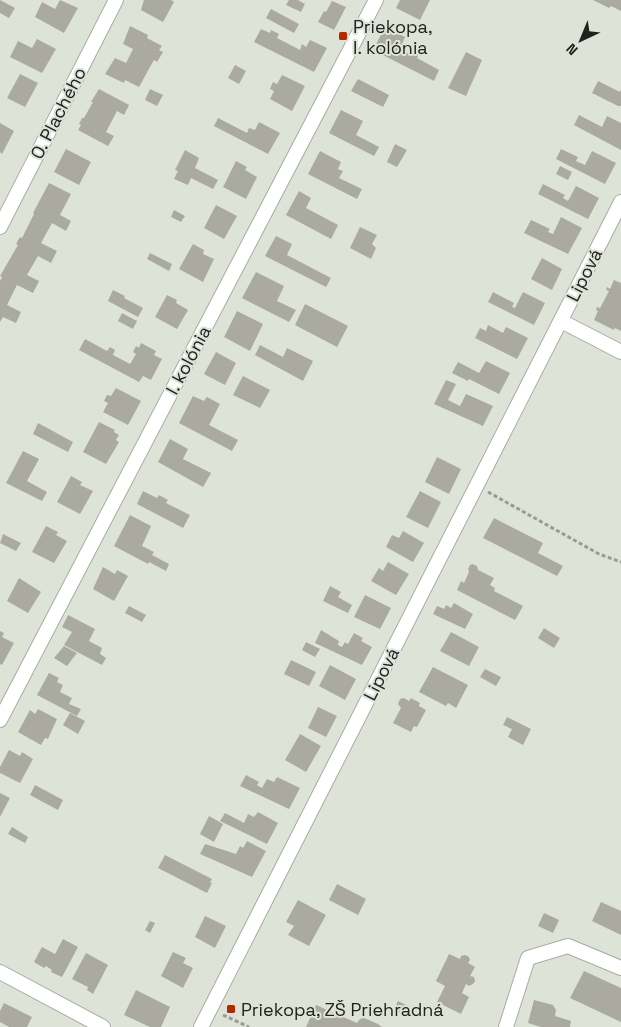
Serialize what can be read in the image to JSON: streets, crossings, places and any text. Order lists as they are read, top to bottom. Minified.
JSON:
{"streets":{"street":["O. Plachého","Lipová","I. kolónia"]},"places":{"transit":["Priekopa, I. kolónia","Priekopa, ZŠ Priehradná"]},"north":"bottom left"}
